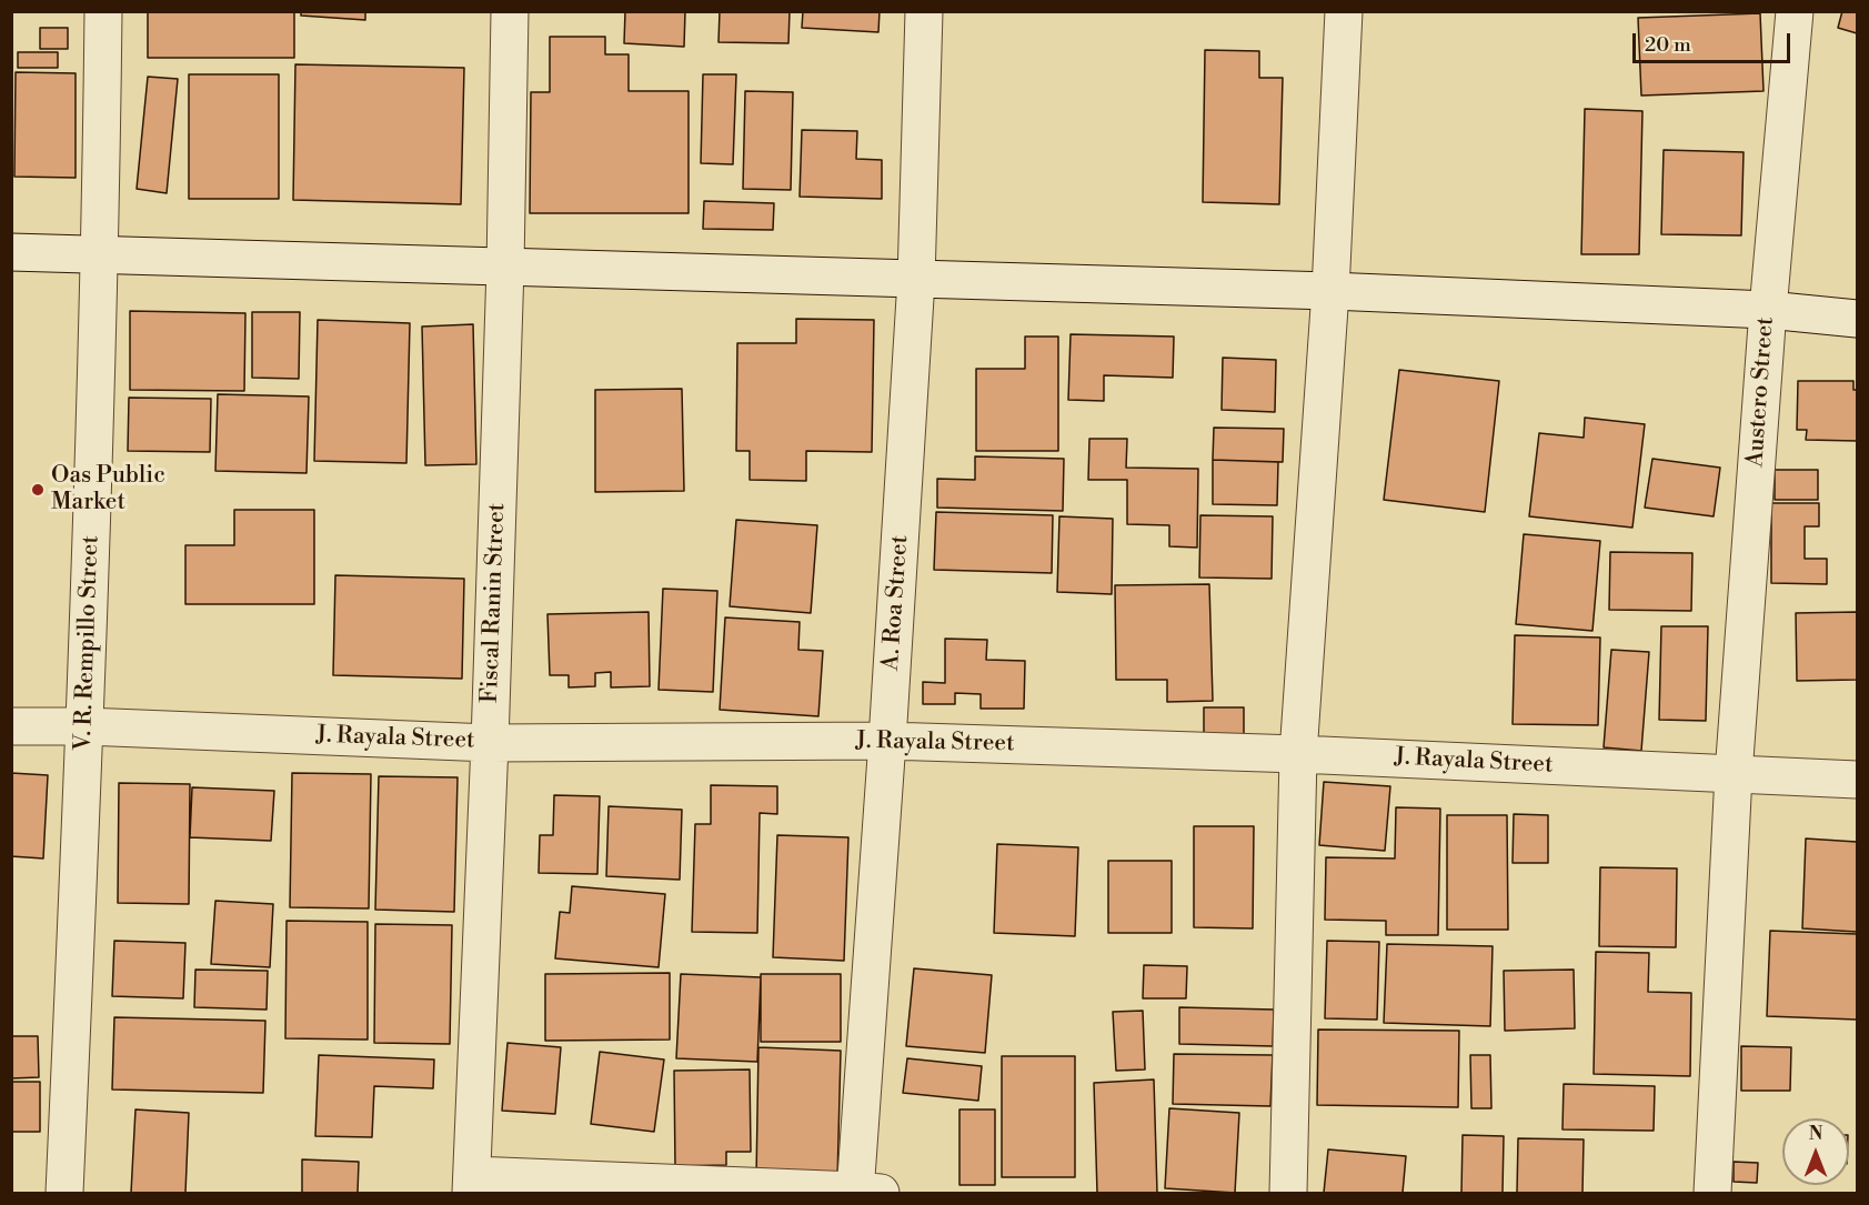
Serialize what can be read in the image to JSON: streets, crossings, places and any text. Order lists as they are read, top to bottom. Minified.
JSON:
{"streets":{"street":["Austero Street","Fiscal Ranin Street","A. Roa Street","V. R. Rempillo Street","J. Rayala Street"]},"crossings":[["Austero Street","J. Rayala Street"],["Fiscal Ranin Street","J. Rayala Street"],["A. Roa Street","J. Rayala Street"],["V. R. Rempillo Street","J. Rayala Street"]],"places":["Oas Public Market"],"scale_bar":"20 m","north":"top"}
